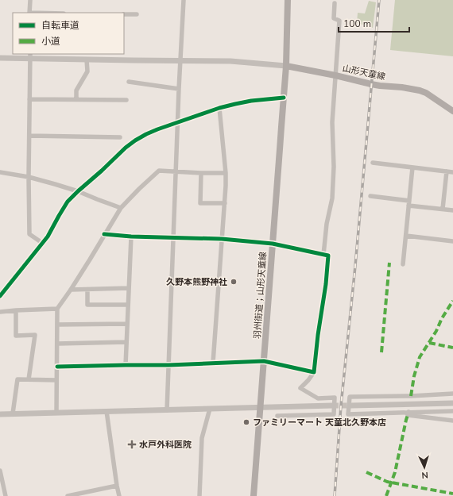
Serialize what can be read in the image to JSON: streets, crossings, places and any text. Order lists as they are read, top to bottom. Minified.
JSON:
{"streets":{"main road":["山形天童線","羽州街道；山形天童線"]},"crossings":[["山形天童線","羽州街道；山形天童線"]],"places":{"other":["久野本熊野神社","ファミリーマート 天童北久野本店"],"health":["水戸外科医院"]},"legend":["自転車道","小道"],"scale_bar":"100 m","north":"bottom"}
